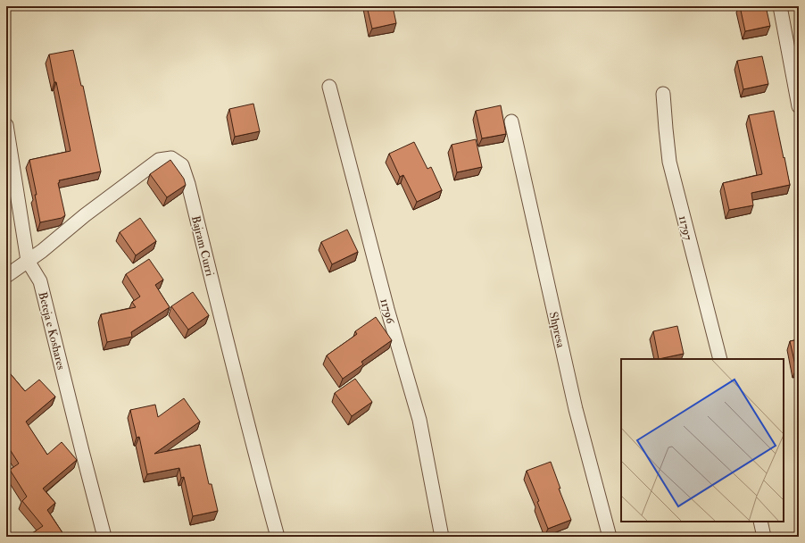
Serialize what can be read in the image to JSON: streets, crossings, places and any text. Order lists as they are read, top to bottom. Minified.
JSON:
{"streets":{"street":["11797","Bajram Curri","11796","Shpresa","Beteja e Koshares"]},"crossings":[["Bajram Curri","Beteja e Koshares"]]}
